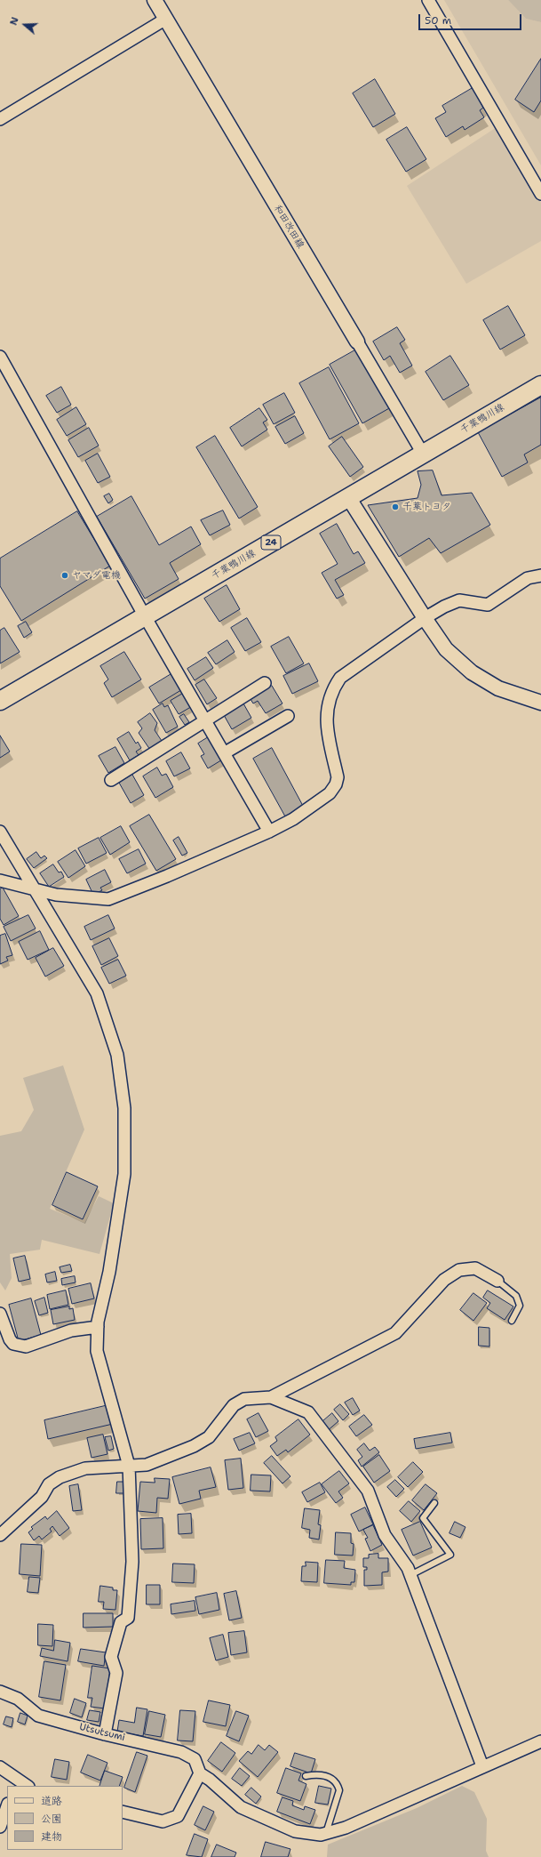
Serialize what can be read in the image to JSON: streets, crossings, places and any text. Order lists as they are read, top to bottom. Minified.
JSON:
{"streets":{"main road":["千葉鴨川線","24"],"street":["和田改田線","Utsutsumi"]},"crossings":[["和田改田線","千葉鴨川線"]],"places":["千葉トヨタ","ヤマダ電機"],"legend":["道路","公園","建物"],"scale_bar":"50 m","north":"left"}
